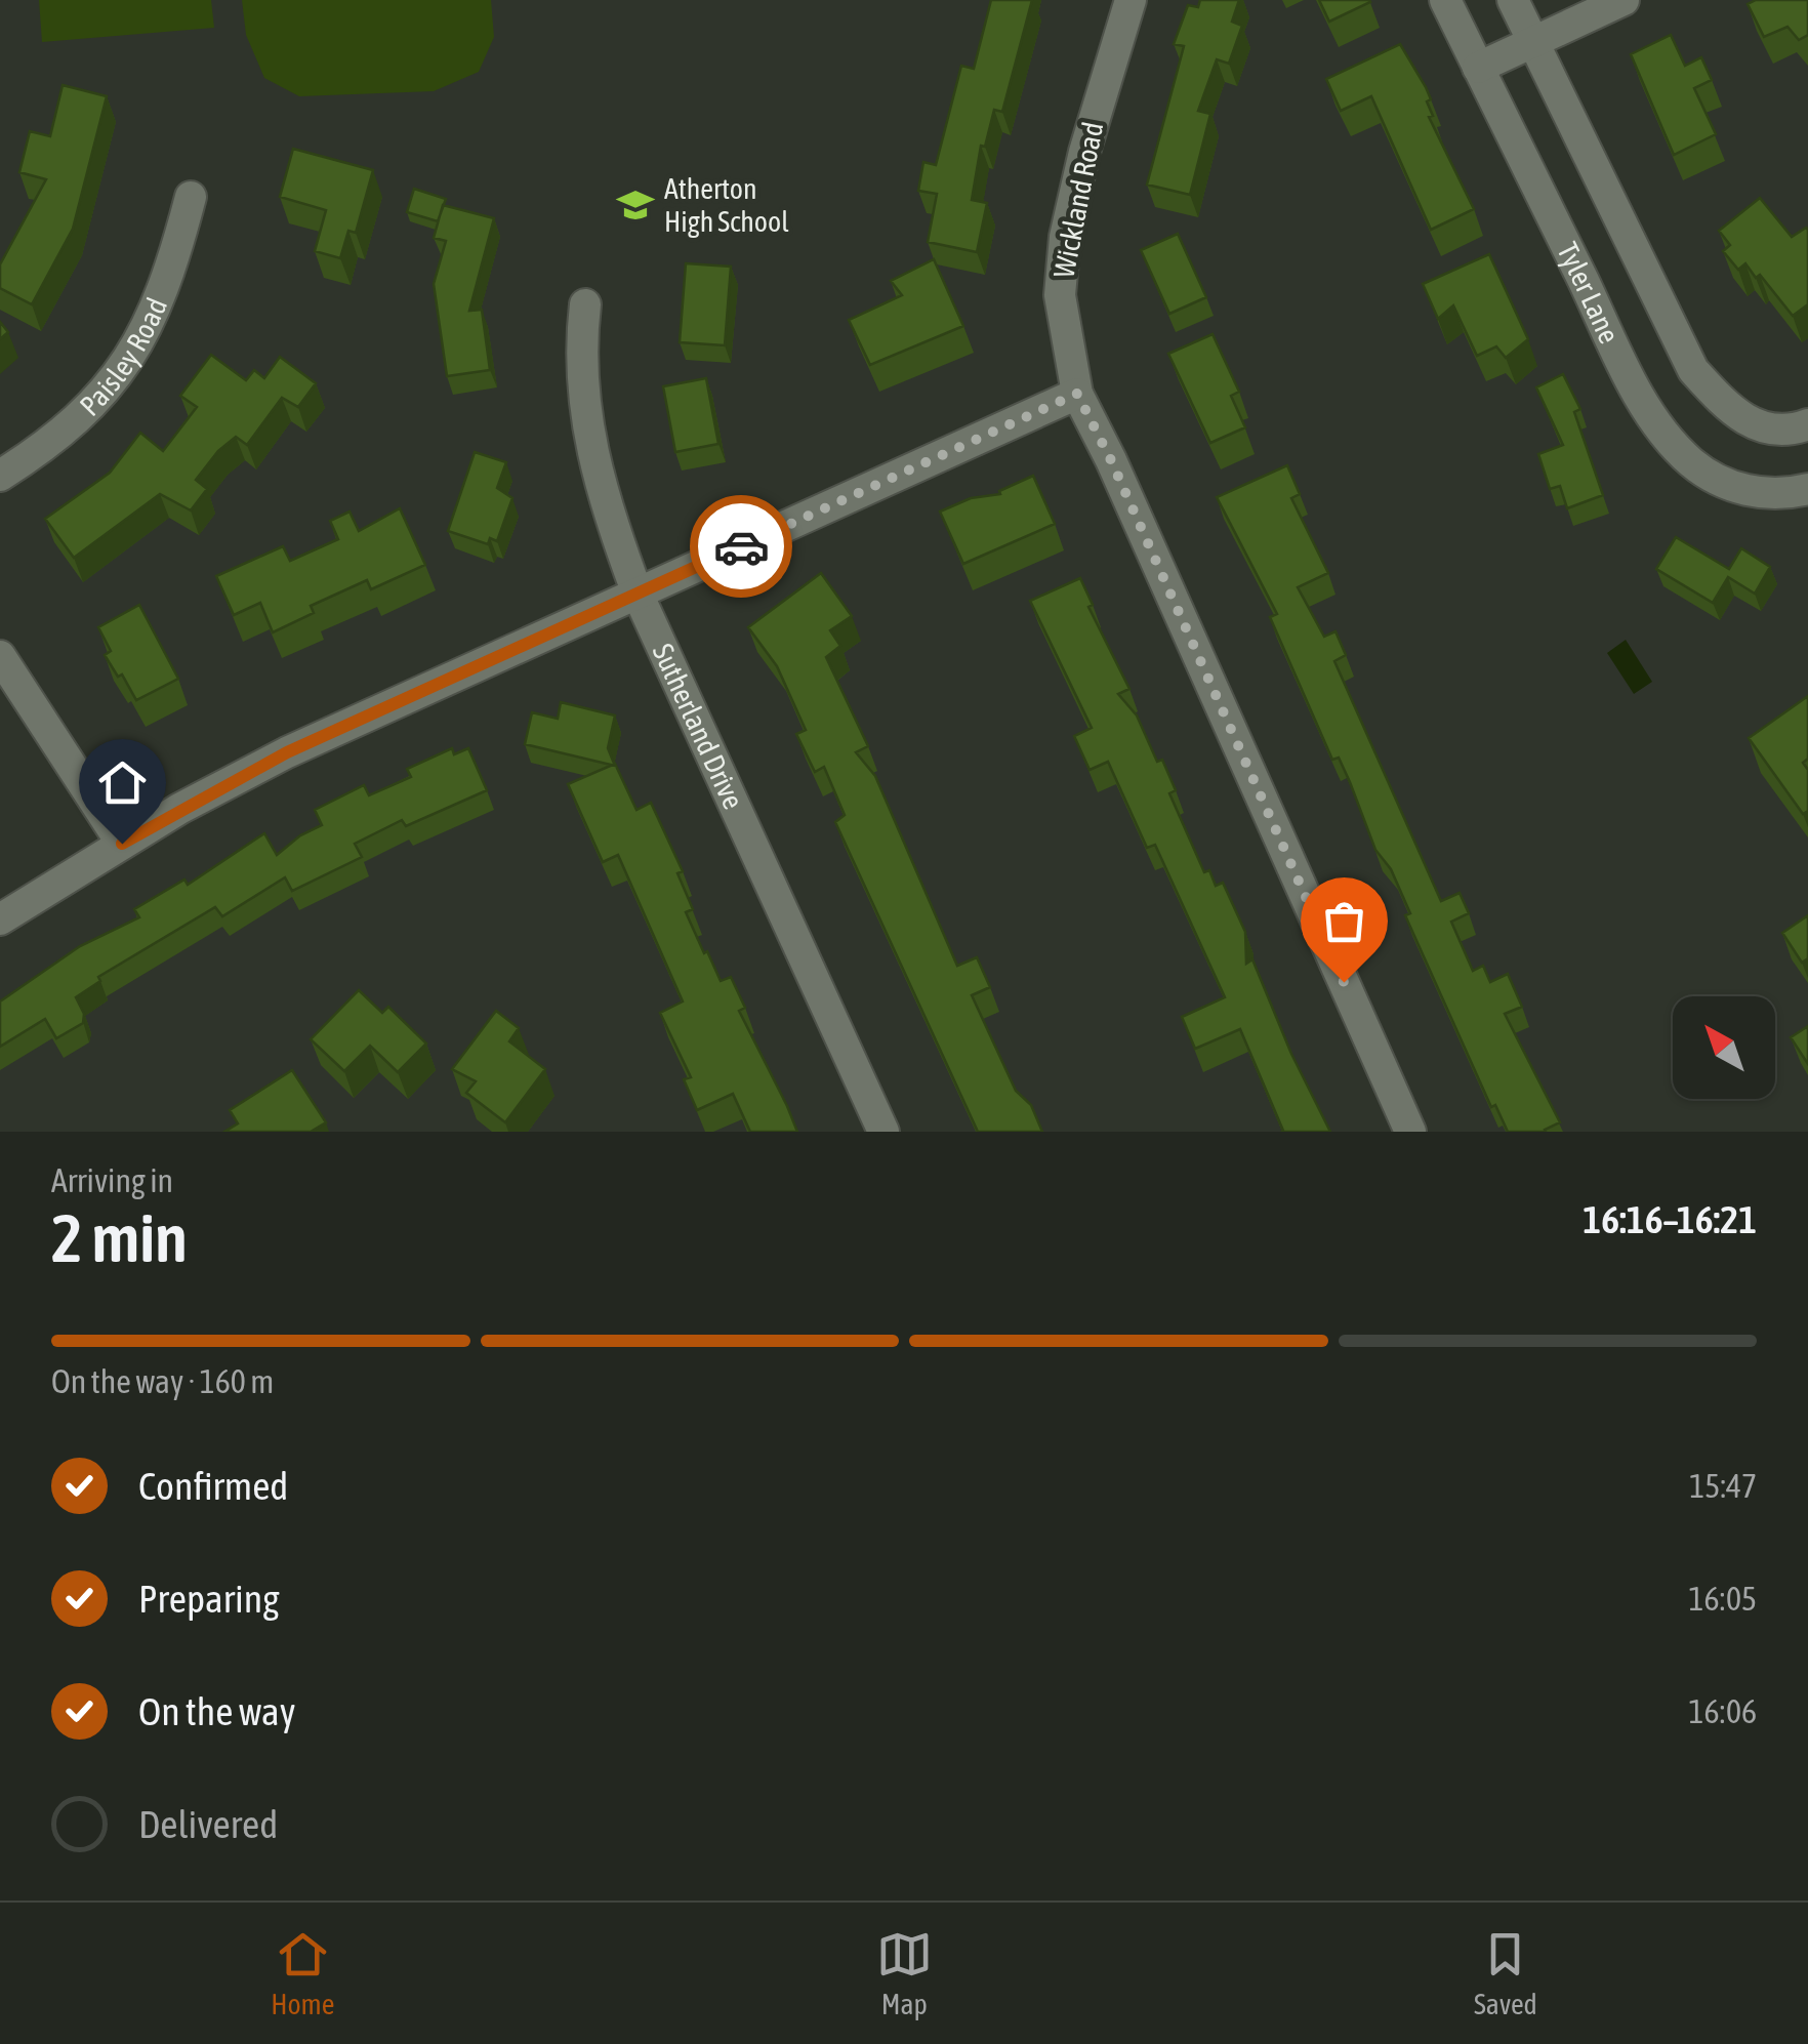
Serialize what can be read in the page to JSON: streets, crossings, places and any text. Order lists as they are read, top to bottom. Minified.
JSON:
{"streets":{"street":["Wickland Road","Tyler Lane","Paisley Road","Sutherland Drive"]},"places":{"school or university":["Atherton High School"]},"north":"top left","page":{"heading":["2 min","Arriving in","16:16–16:21"],"bar":"On the way · 160 m","list":[["Confirmed","15:47"],["Preparing","16:05"],["On the way","16:06"],"Delivered"],"tabs":["Home","Map","Saved"]}}
